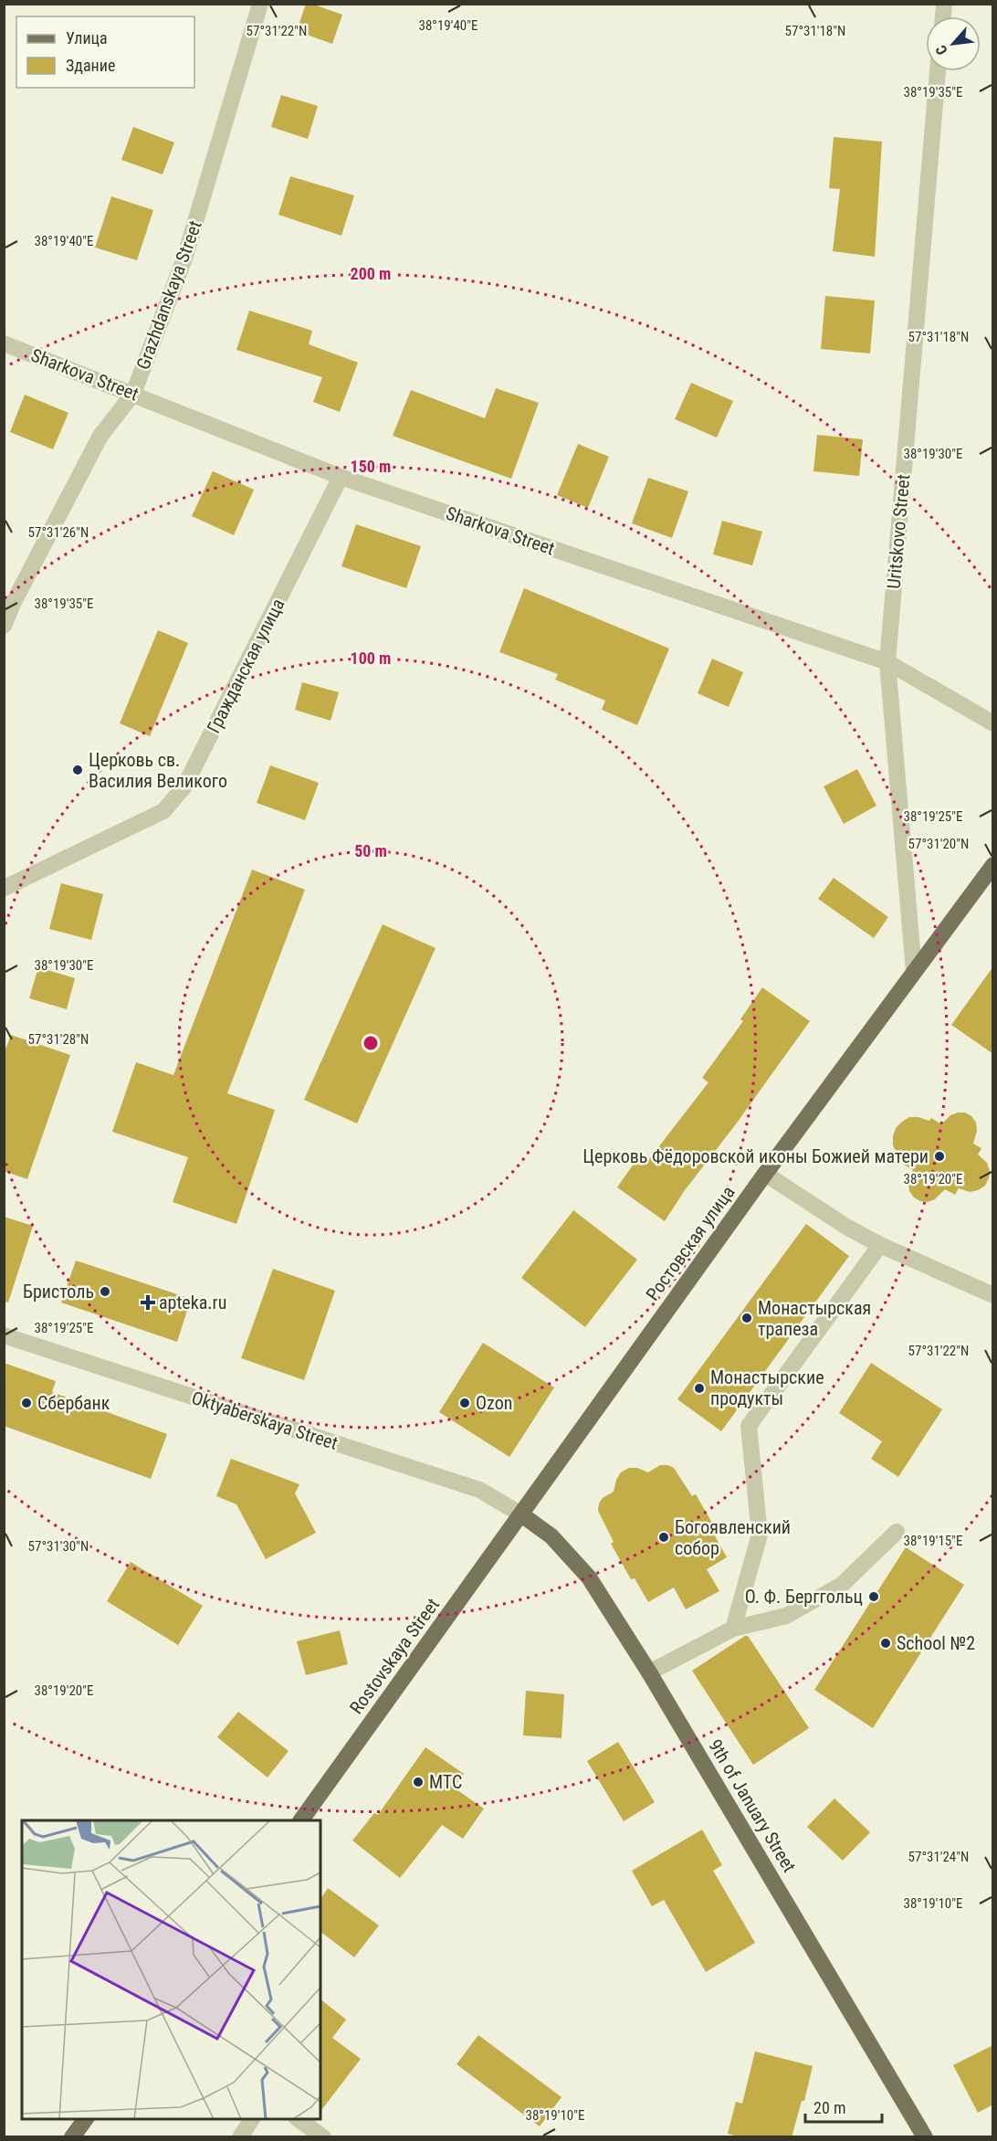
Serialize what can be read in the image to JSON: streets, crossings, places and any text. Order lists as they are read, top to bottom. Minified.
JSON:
{"streets":{"main road":["Ростовская улица","Rostovskaya Street","9th of January Street"],"street":["Grazhdanskaya Street","Sharkova Street","Uritskovo Street","Гражданская улица","Oktyaberskaya Street"]},"crossings":[["Grazhdanskaya Street","Sharkova Street"],["Sharkova Street","Uritskovo Street"],["Sharkova Street","Гражданская улица"],["Uritskovo Street","Ростовская улица"],["Ростовская улица","Oktyaberskaya Street"],["Ростовская улица","Rostovskaya Street"],["Ростовская улица","9th of January Street"],["Oktyaberskaya Street","Rostovskaya Street"],["Oktyaberskaya Street","9th of January Street"],["Rostovskaya Street","9th of January Street"]],"places":{"other":["Церковь св. Василия Великого","Церковь Фёдоровской иконы Божией матери","Бристоль","Монастырская трапеза","Монастырские продукты","Сбербанк","Ozon","Богоявленский собор","О. Ф. Берггольц","School №2","МТС"],"health":["apteka.ru"]},"legend":["Улица","Здание"],"scale_bar":"20 m","north":"bottom left","coordinates":["38°19'40\"E","57°31'22\"N","57°31'18\"N","38°19'35\"E","38°19'30\"E","57°31'26\"N","38°19'25\"E","57°31'20\"N","57°31'28\"N","38°19'20\"E","38°19'15\"E","57°31'30\"N","57°31'24\"N","38°19'10\"E"],"rings":["200 m","150 m","100 m","50 m"]}
